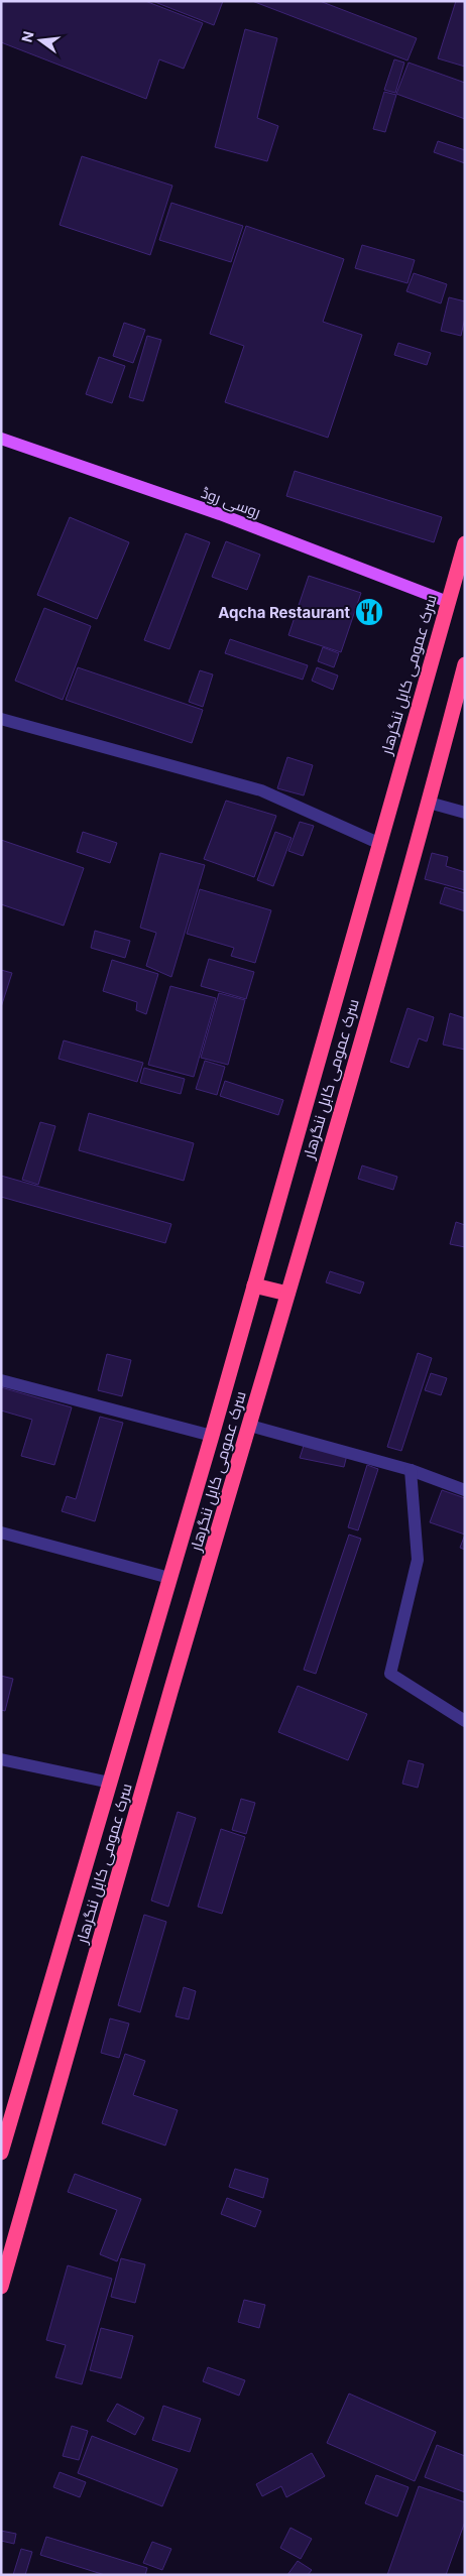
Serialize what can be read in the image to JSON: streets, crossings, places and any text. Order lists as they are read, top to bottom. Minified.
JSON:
{"streets":{"highway":["سرک عمومی کابل ننگرهار"],"main road":["روسی روڈ"]},"crossings":[["روسی روڈ","سرک عمومی کابل ننگرهار"]],"places":{"restaurant":["Aqcha Restaurant"]},"north":"left"}
